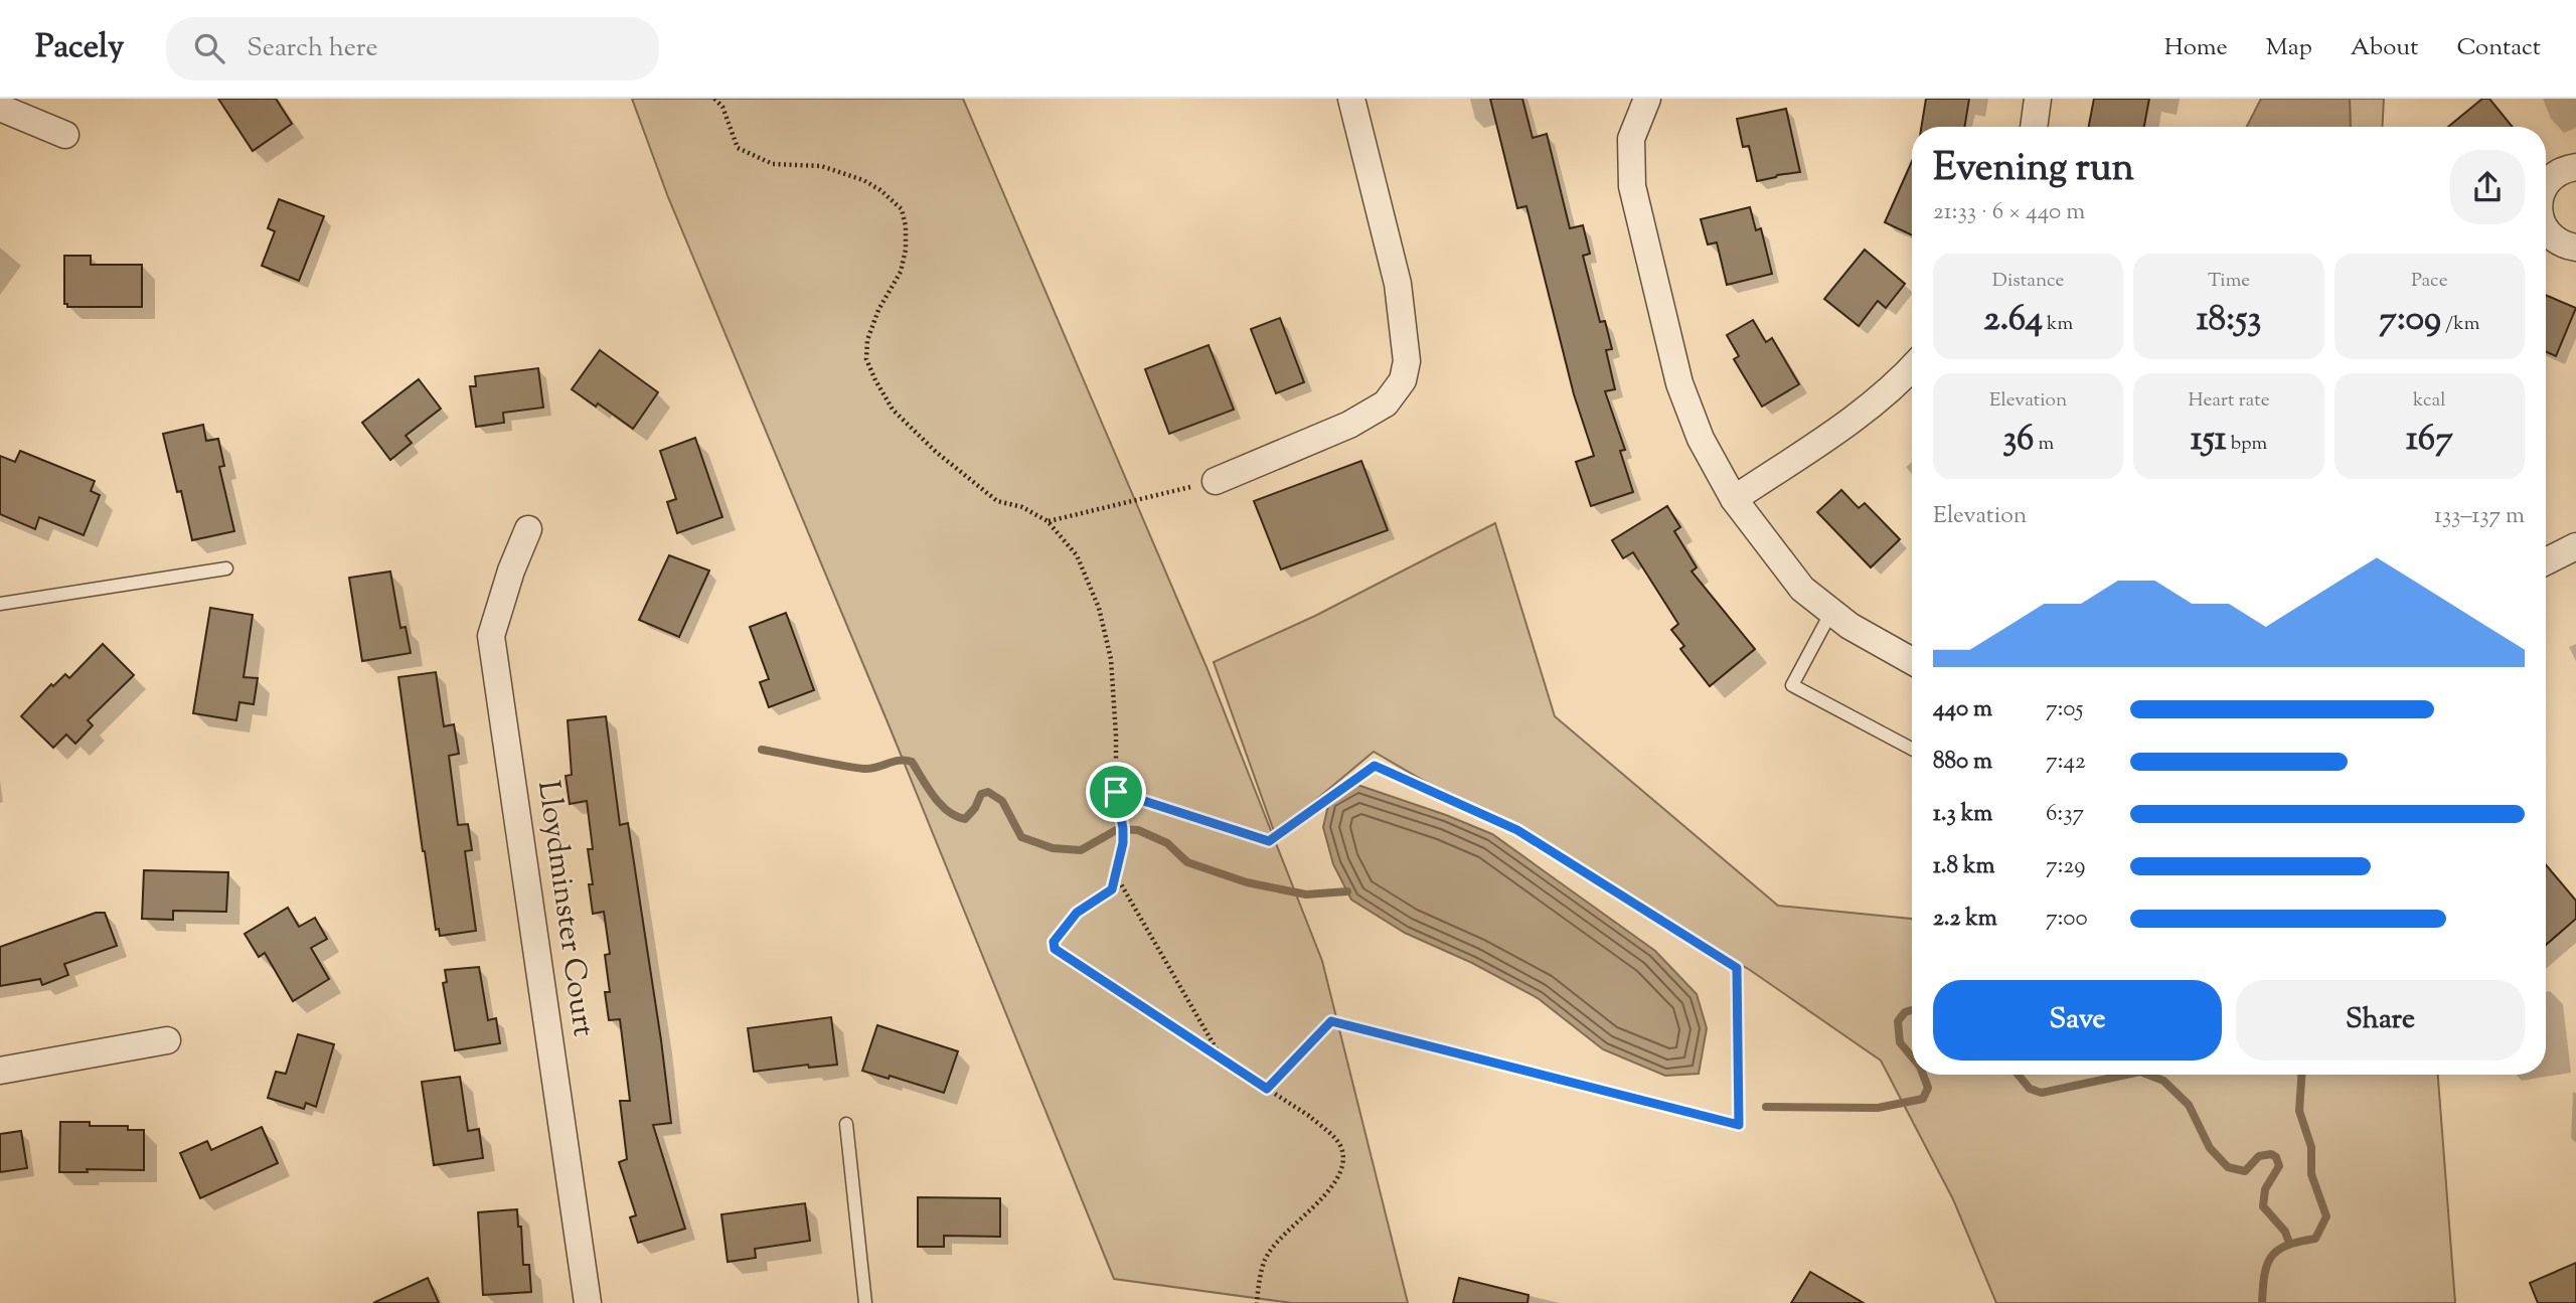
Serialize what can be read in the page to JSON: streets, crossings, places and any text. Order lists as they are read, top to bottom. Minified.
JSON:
{"streets":{"street":["Lloydminster Court"]},"page":{"header":"Pacely","search":"Search here","nav":["Home","Map","About","Contact"],"heading":["Evening run","21:33 · 6 × 440 m"],"stats":[["Distance","2.64 km"],["Time","18:53"],["Pace","7:09 /km"],["Elevation","36 m"],["Heart rate","151 bpm"],["kcal","167"]],"chart":["Elevation","133–137 m"],"list":[{"name":"440 m","note":"7:05"},{"name":"880 m","note":"7:42"},{"name":"1.3 km","note":"6:37"},{"name":"1.8 km","note":"7:29"},{"name":"2.2 km","note":"7:00"}],"buttons":["Save","Share"]}}
